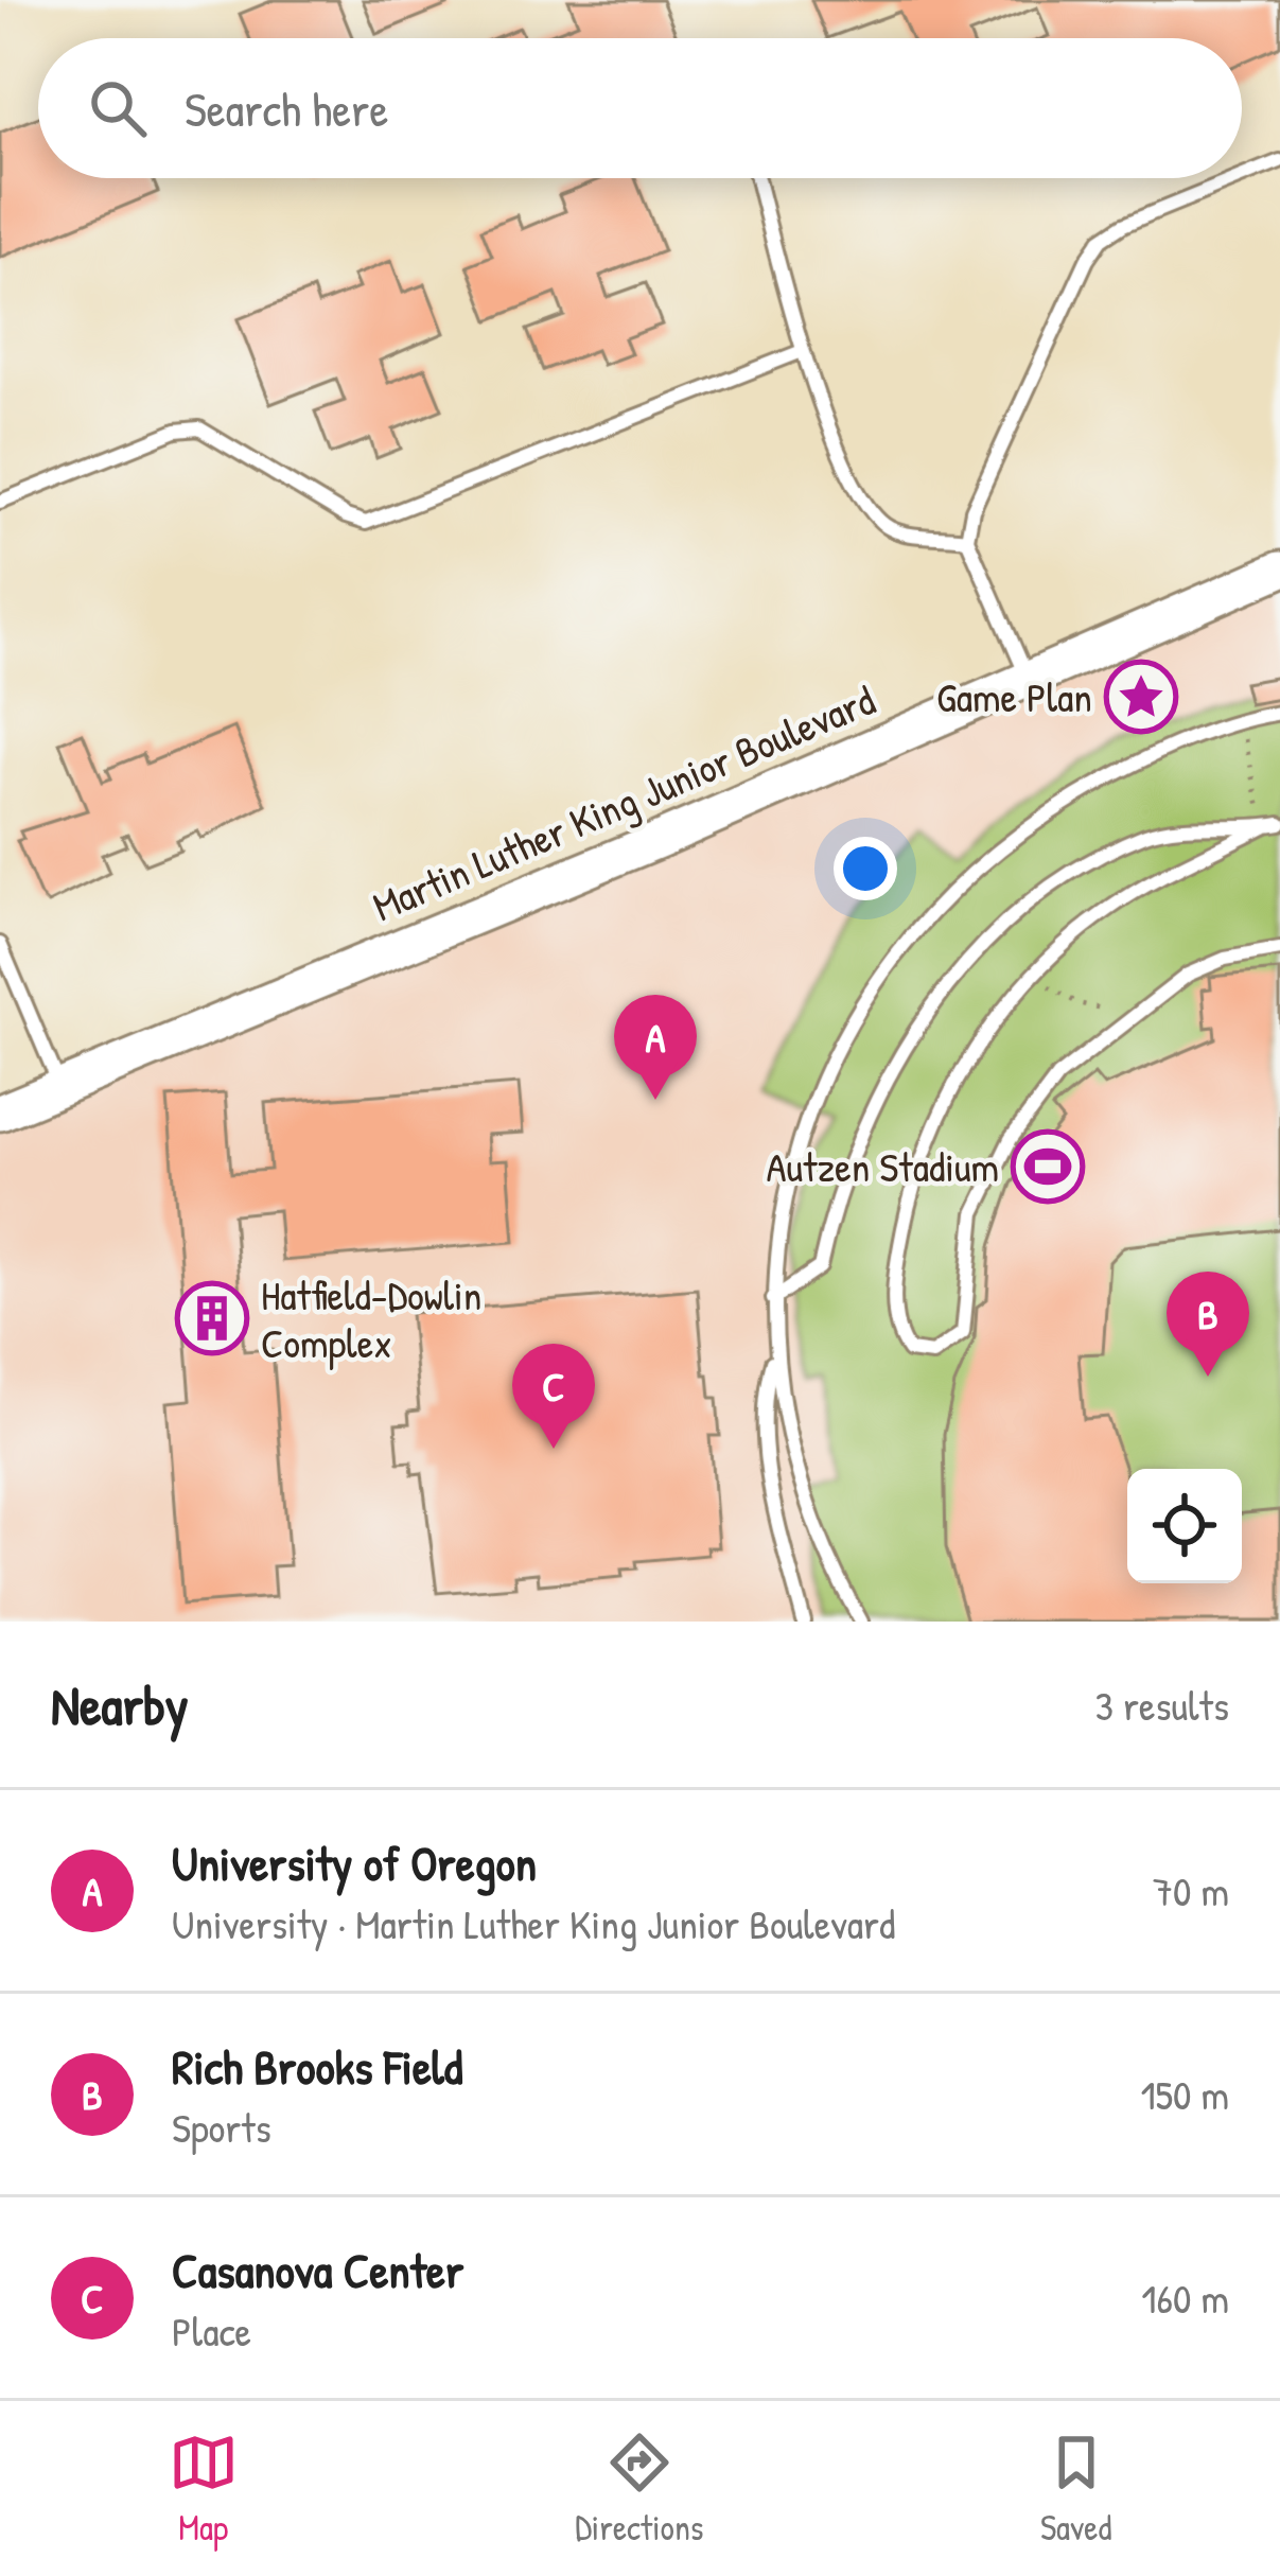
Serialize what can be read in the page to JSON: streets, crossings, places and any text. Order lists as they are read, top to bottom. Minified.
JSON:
{"streets":{"main road":["Martin Luther King Junior Boulevard"]},"places":{"place":["Game Plan"],"sports":["Autzen Stadium"],"building":["Hatfield-Dowlin Complex"]},"page":{"search":"Search here","pins":["A","B","C"],"heading":["Nearby","3 results"],"list":[{"mark":"A","name":"University of Oregon","note":"University · Martin Luther King Junior Boulevard","value":"70 m"},{"mark":"B","name":"Rich Brooks Field","note":"Sports","value":"150 m"},{"mark":"C","name":"Casanova Center","note":"Place","value":"160 m"}],"nav":["Map","Directions","Saved"]}}
